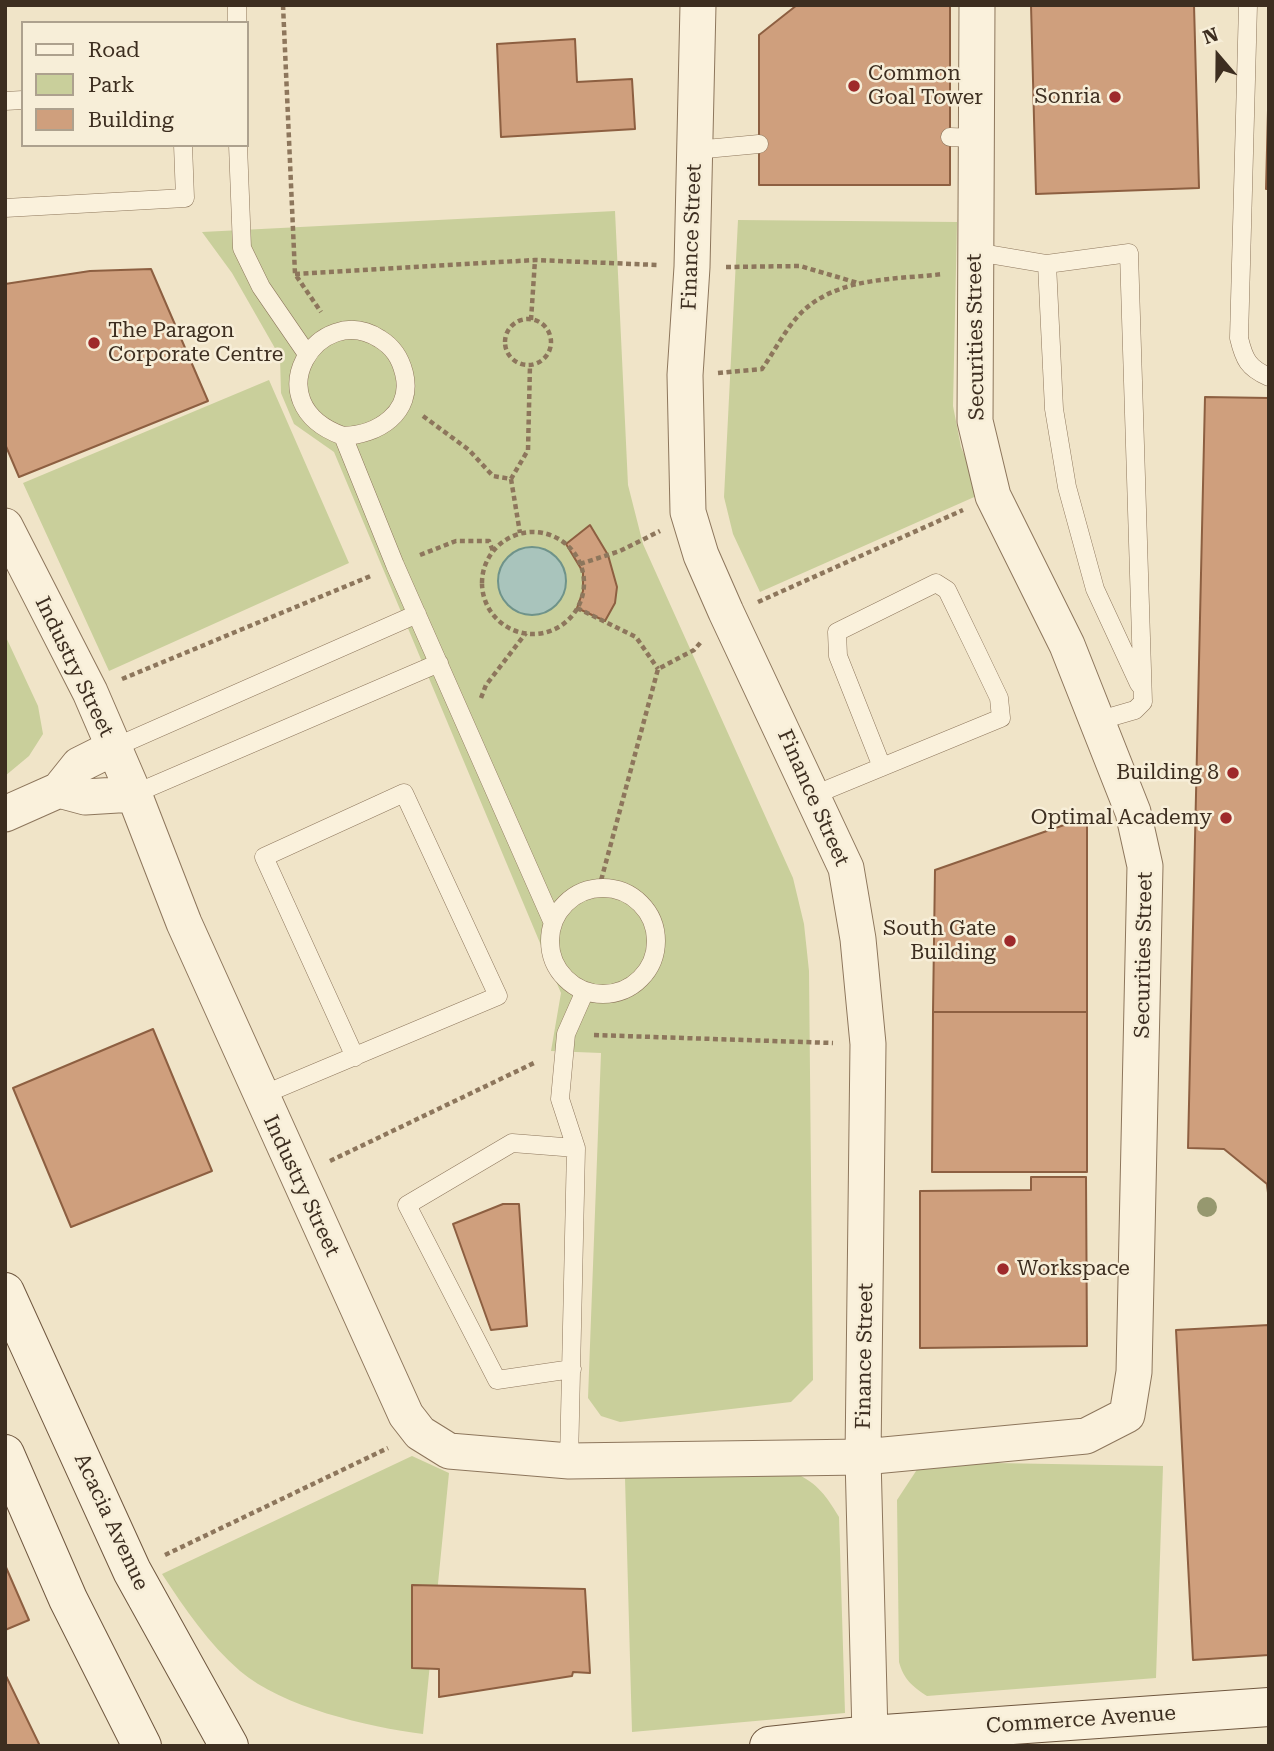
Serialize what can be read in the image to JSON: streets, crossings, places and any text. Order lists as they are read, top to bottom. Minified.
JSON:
{"streets":{"main road":["Acacia Avenue","Commerce Avenue"],"street":["Finance Street","Securities Street","Industry Street"]},"crossings":[["Finance Street","Securities Street"],["Finance Street","Industry Street"],["Finance Street","Commerce Avenue"],["Securities Street","Industry Street"]],"places":["Common Goal Tower","Sonria","The Paragon Corporate Centre","Building 8","Optimal Academy","South Gate Building","Workspace"],"legend":["Road","Park","Building"],"north":"top"}
